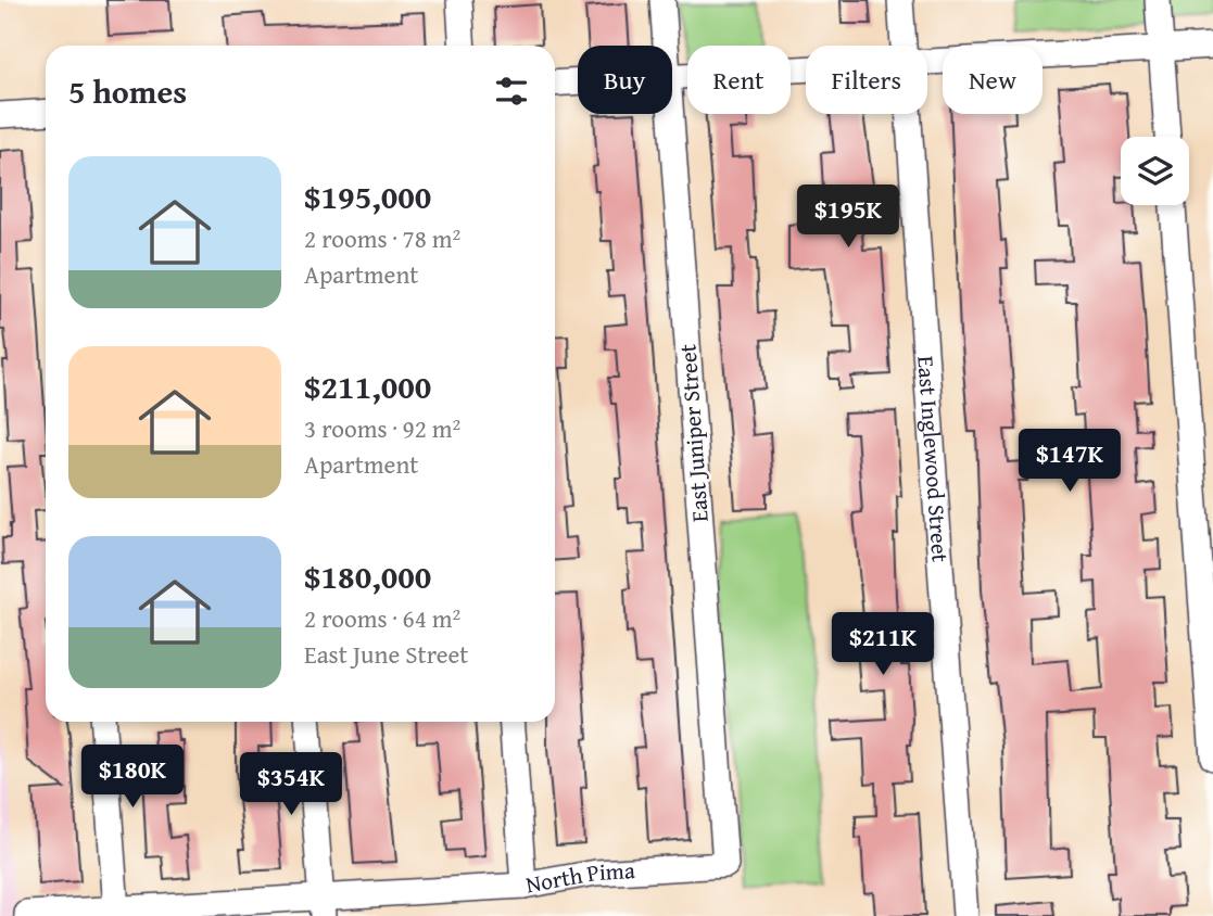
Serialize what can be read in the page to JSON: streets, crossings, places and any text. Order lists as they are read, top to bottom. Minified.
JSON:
{"streets":{"street":["East Juniper Street","East Inglewood Street","North Pima"]},"crossings":[["East Juniper Street","North Pima"]],"page":{"chip":["Buy","Rent","Filters","New"],"heading":"5 homes","list":[{"name":"$195,000","note":"2 rooms · 78 m² · Apartment"},{"name":"$211,000","note":"3 rooms · 92 m² · Apartment"},{"name":"$180,000","note":"2 rooms · 64 m² · East June Street"}],"price":["$195K","$147K","$211K","$180K","$354K"]}}
